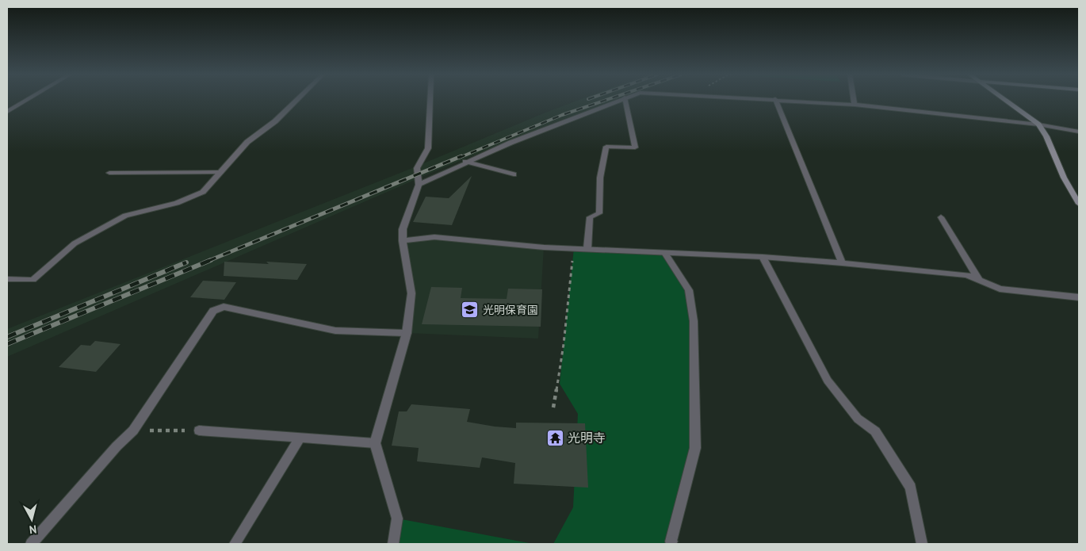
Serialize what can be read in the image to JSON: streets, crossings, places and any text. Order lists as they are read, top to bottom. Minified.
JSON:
{"places":{"school or university":["光明保育園"],"temple":["光明寺"]},"north":"bottom"}
